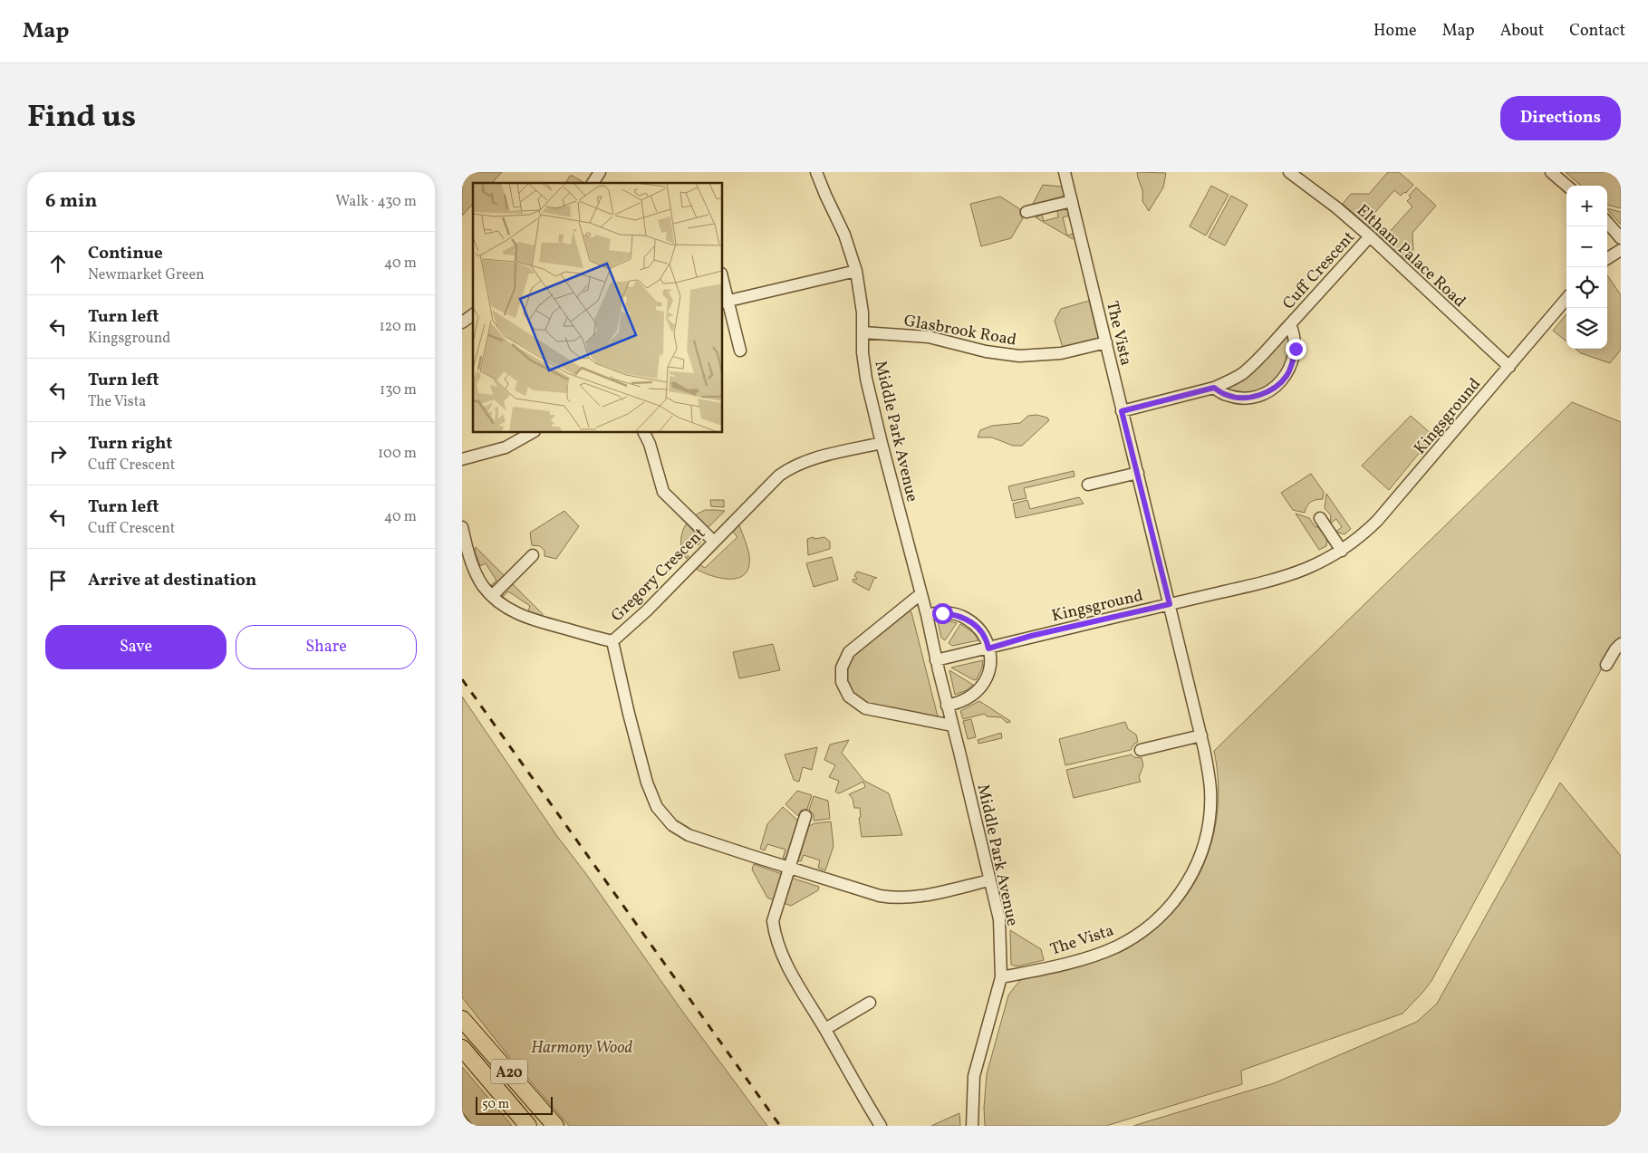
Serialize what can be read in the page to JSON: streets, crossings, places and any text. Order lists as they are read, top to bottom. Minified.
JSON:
{"streets":{"highway":["A20"],"street":["Eltham Palace Road","Cuff Crescent","Glasbrook Road","The Vista","Kingsground","Middle Park Avenue","Gregory Crescent"]},"crossings":[["Eltham Palace Road","Cuff Crescent"],["Eltham Palace Road","Kingsground"],["Cuff Crescent","The Vista"],["Glasbrook Road","The Vista"],["Glasbrook Road","Middle Park Avenue"],["The Vista","Kingsground"],["The Vista","Middle Park Avenue"],["Kingsground","Middle Park Avenue"],["Middle Park Avenue","Gregory Crescent"]],"parks":["Harmony Wood"],"scale_bar":"50 m","page":{"header":"Map","nav":["Home","Map","About","Contact"],"title":"Find us","buttons":["Directions",["Save","Share"]],"heading":["6 min","Walk · 430 m"],"map_buttons":["+","−"],"list":[["Continue","Newmarket Green","40 m"],["Turn left","Kingsground","120 m"],["Turn left","The Vista","130 m"],["Turn right","Cuff Crescent","100 m"],["Turn left","Cuff Crescent","40 m"],"Arrive at destination"],"scale":"50 m"}}
